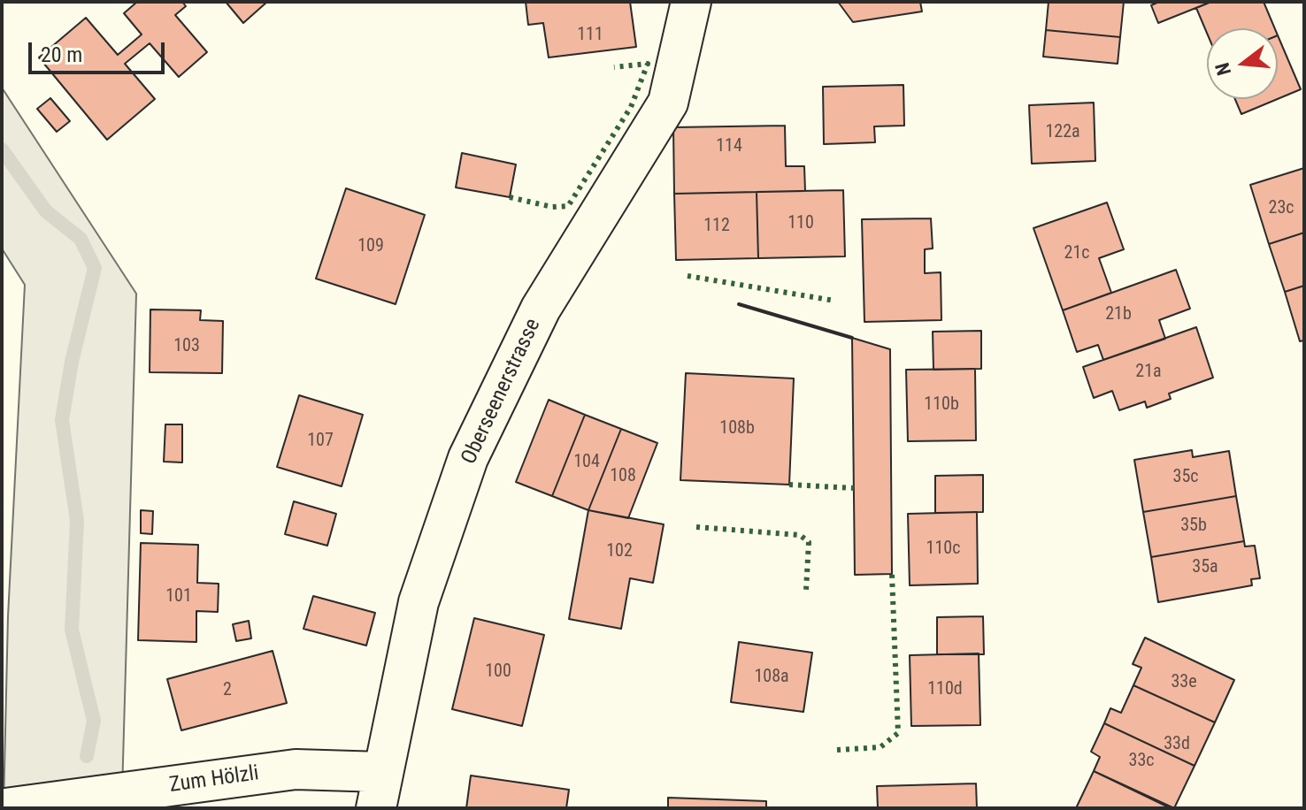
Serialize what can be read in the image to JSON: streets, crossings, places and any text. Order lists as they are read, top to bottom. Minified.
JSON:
{"streets":{"street":["Oberseenerstrasse","Zum Hölzli"]},"crossings":[["Oberseenerstrasse","Zum Hölzli"]],"house_numbers":["111","122a","114","23c","110","112","109","21c","21b","103","21a","110b","108b","107","104","108","35c","35b","110c","102","35a","101","100","108a","33e","110d","2","33d","33c"],"scale_bar":"20 m","north":"left"}
